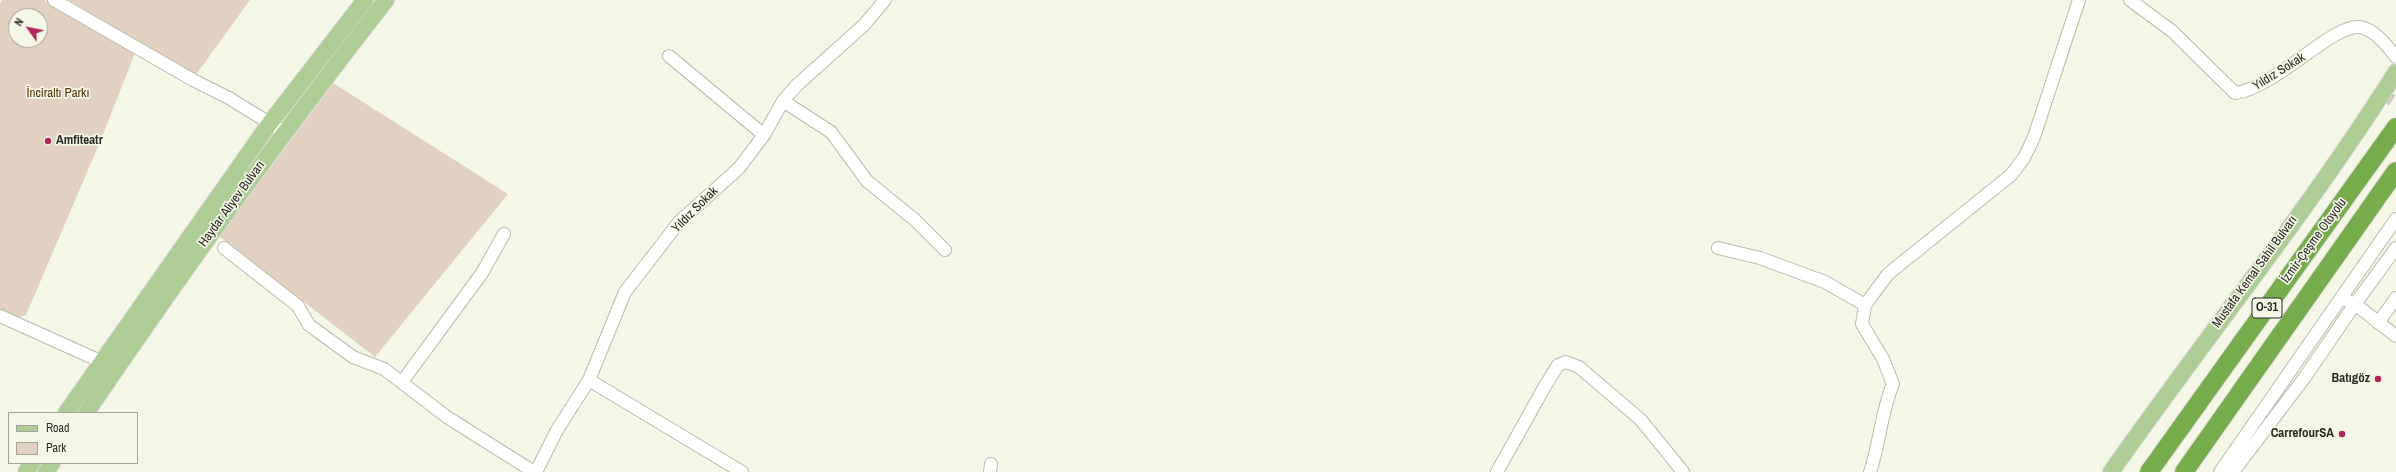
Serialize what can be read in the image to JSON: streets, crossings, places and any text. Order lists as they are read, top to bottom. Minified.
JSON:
{"streets":{"highway":["İzmir-Çeşme Otoyolu","O-31"],"main road":["Haydar Aliyev Bulvarı","Mustafa Kemal Sahil Bulvarı"],"street":["Yıldız Sokak"]},"parks":["İnciraltı Parkı"],"places":["Amfiteatr","Batıgöz","CarrefourSA"],"legend":["Road","Park"],"north":"top left"}
